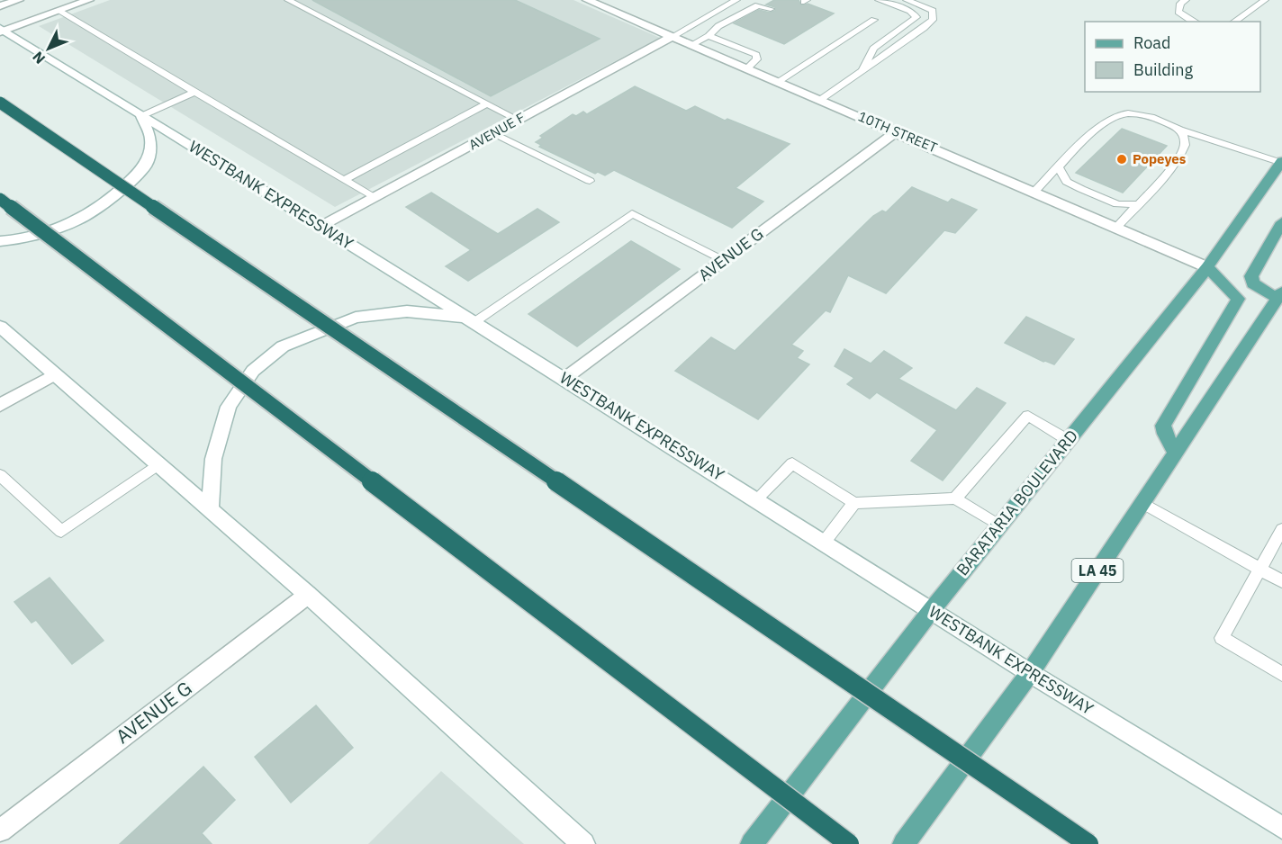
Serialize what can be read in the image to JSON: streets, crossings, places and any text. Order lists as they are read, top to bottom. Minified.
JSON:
{"streets":{"main road":["AVENUE F","10TH STREET","WESTBANK EXPRESSWAY","AVENUE G","BARATARIA BOULEVARD","LA 45"]},"crossings":[["AVENUE F","10TH STREET"],["AVENUE F","WESTBANK EXPRESSWAY"],["10TH STREET","AVENUE G"],["10TH STREET","BARATARIA BOULEVARD"],["WESTBANK EXPRESSWAY","AVENUE G"],["WESTBANK EXPRESSWAY","BARATARIA BOULEVARD"],["WESTBANK EXPRESSWAY","LA 45"]],"places":["Popeyes"],"legend":["Road","Building"],"north":"bottom left"}
